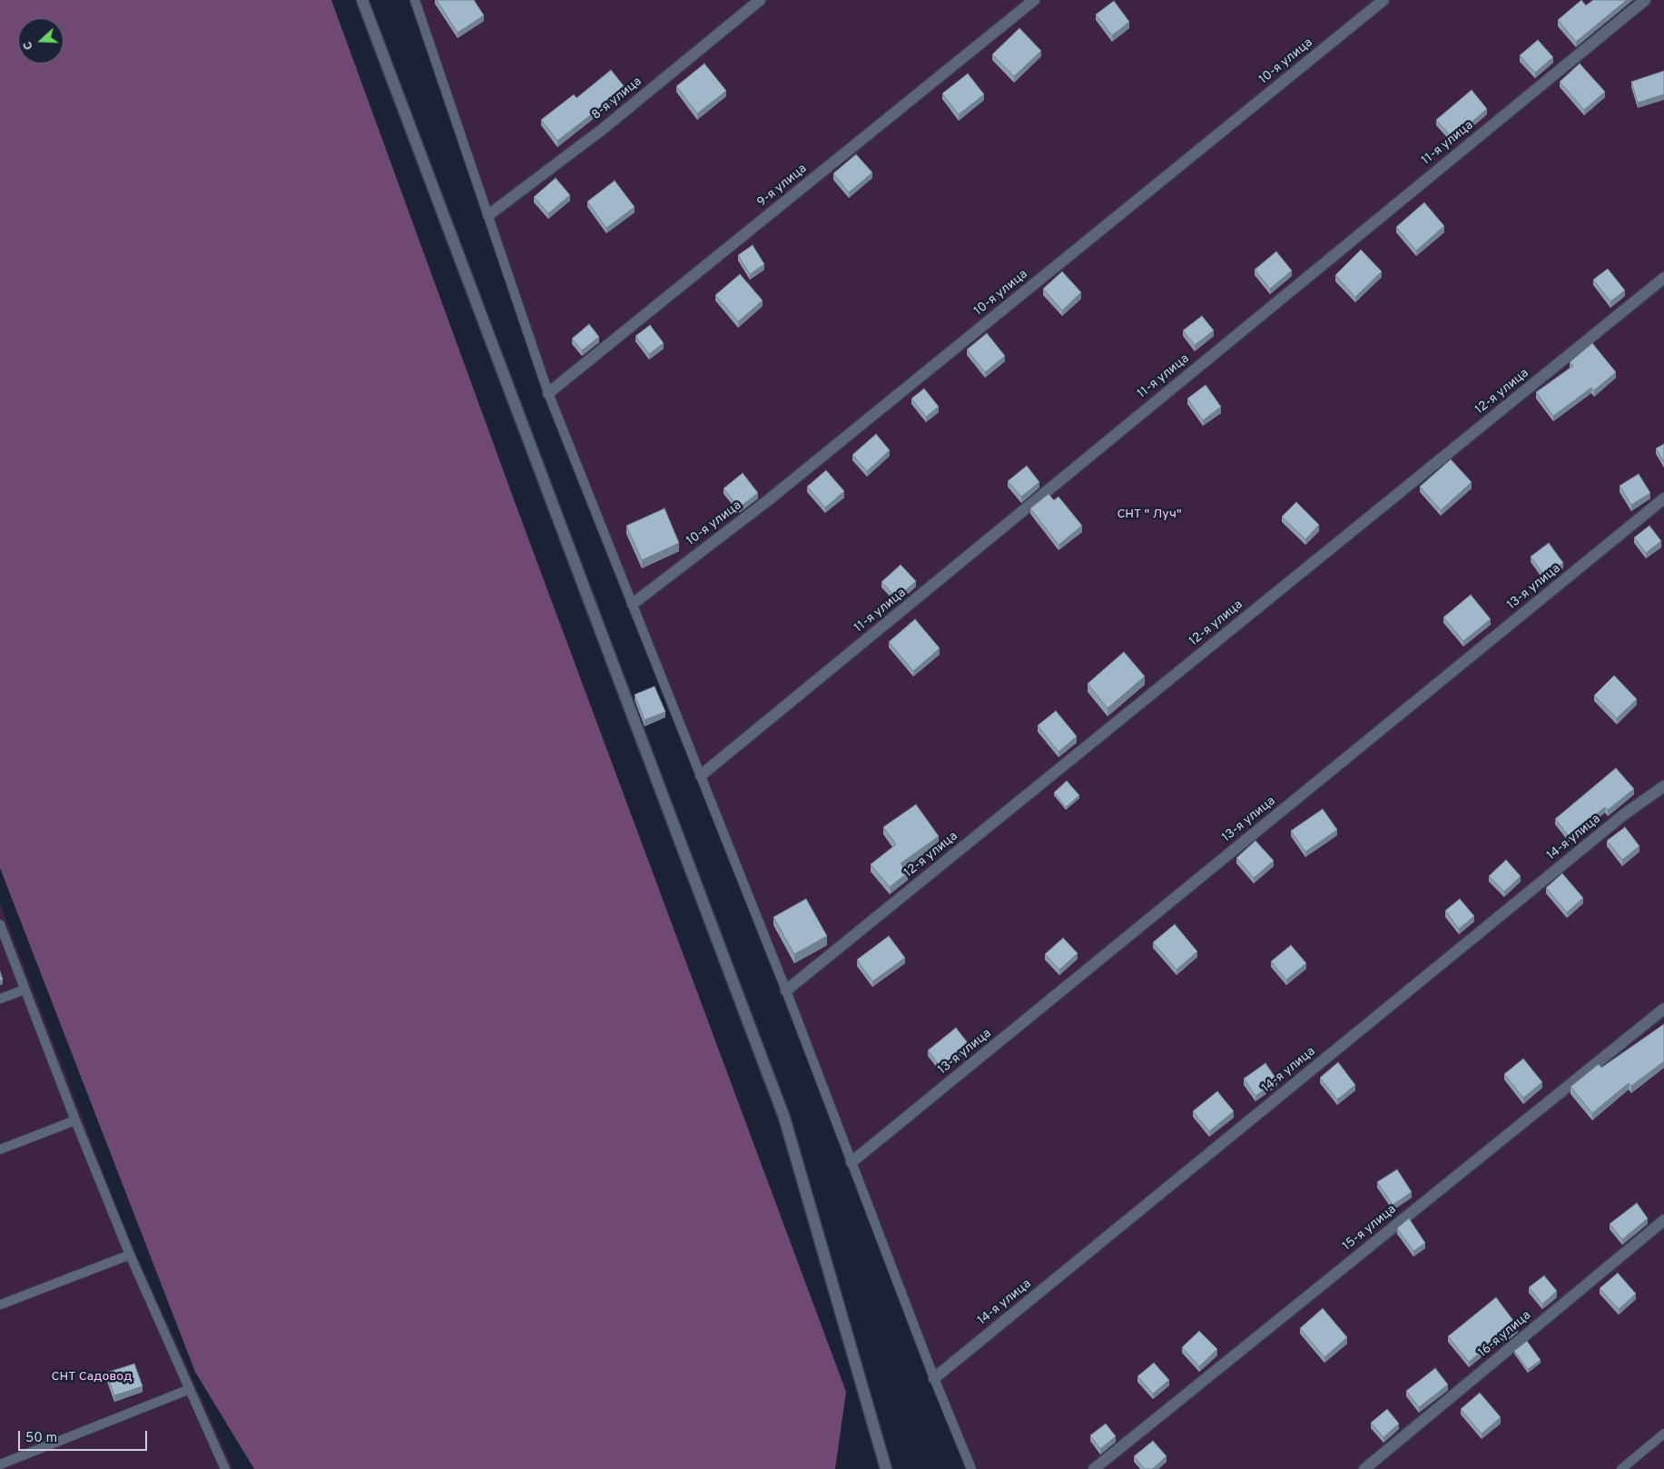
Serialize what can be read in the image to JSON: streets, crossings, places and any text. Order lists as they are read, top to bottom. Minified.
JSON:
{"streets":{"street":["10-я улица","8-я улица","11-я улица","9-я улица","12-я улица","13-я улица","14-я улица","15-я улица","16-я улица"]},"parks":["СНТ \" Луч\"","СНТ Садовод"],"scale_bar":"50 m","north":"left"}
